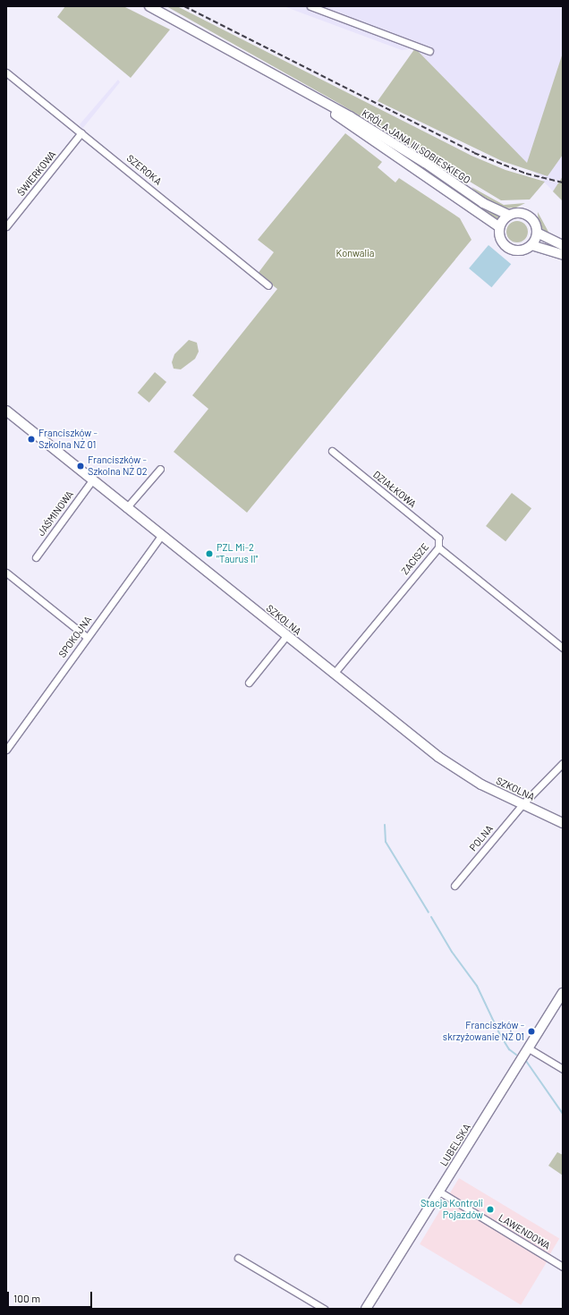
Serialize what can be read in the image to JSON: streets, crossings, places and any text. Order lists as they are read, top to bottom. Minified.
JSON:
{"streets":{"main road":["KRÓLA JANA III SOBIESKIEGO","SZKOLNA","LUBELSKA"],"street":["SZEROKA","ŚWIERKOWA","DZIAŁKOWA","JAŚMINOWA","ZACISZE","SPOKOJNA","POLNA","LAWENDOWA"]},"crossings":[["SZEROKA","ŚWIERKOWA"],["DZIAŁKOWA","ZACISZE"],["JAŚMINOWA","SZKOLNA"],["ZACISZE","SZKOLNA"],["SZKOLNA","SPOKOJNA"],["SZKOLNA","POLNA"],["LUBELSKA","LAWENDOWA"]],"parks":["Konwalia"],"places":["Franciszków - Szkolna NŻ 01","Franciszków - Szkolna NŻ 02","PZL Mi-2 \"Taurus II\"","Franciszków - skrzyżowanie NŻ 01","Stacja Kontroli Pojazdów"],"scale_bar":"100 m"}
